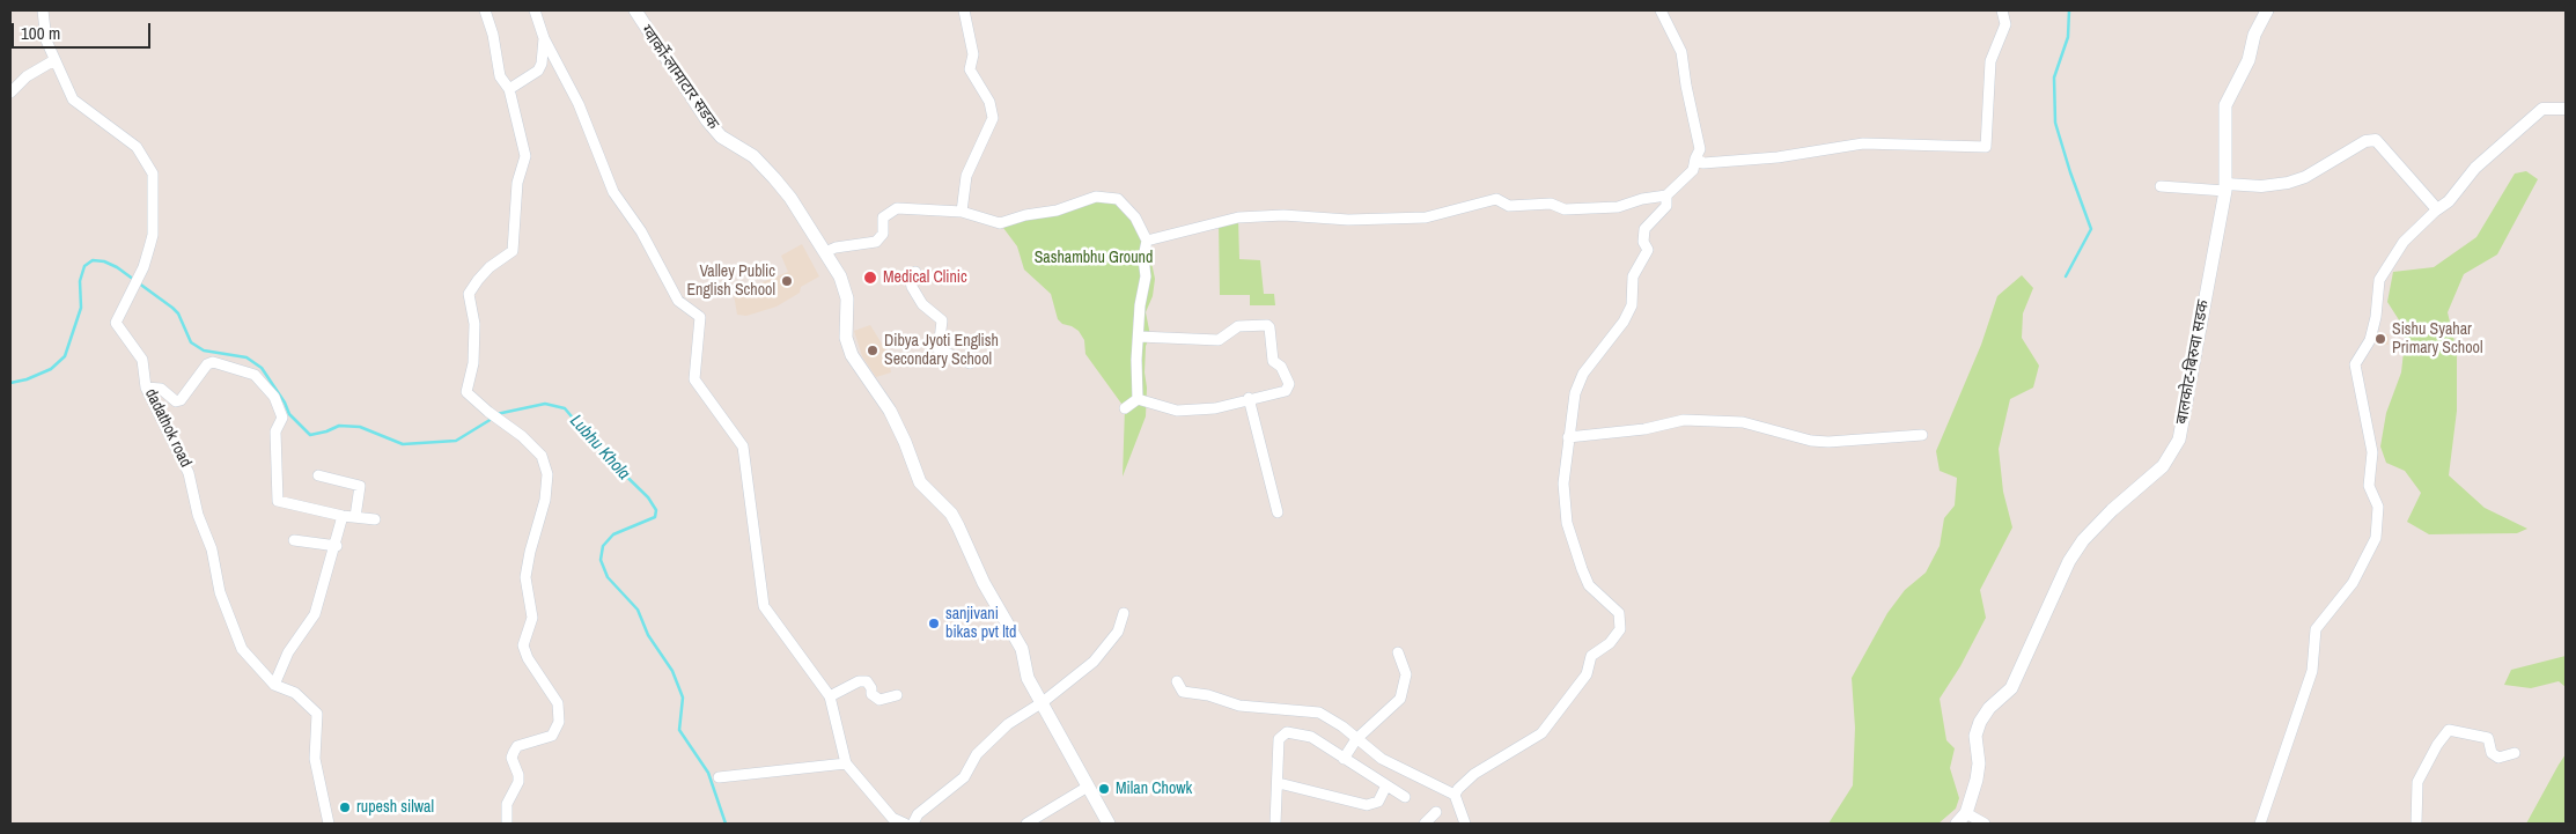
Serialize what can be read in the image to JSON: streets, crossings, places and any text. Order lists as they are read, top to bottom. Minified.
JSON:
{"streets":{"main road":["ग्वार्को-लामाटार सडक","बालकोट-बिरुवा सडक"],"street":["dadathok road"]},"water":["Lubhu Khola"],"parks":["Sashambhu Ground"],"places":["Medical Clinic","Valley Public English School","Sishu Syahar Primary School","Dibya Jyoti English Secondary School","sanjivani bikas pvt ltd","Milan Chowk","rupesh silwal"],"scale_bar":"100 m"}
